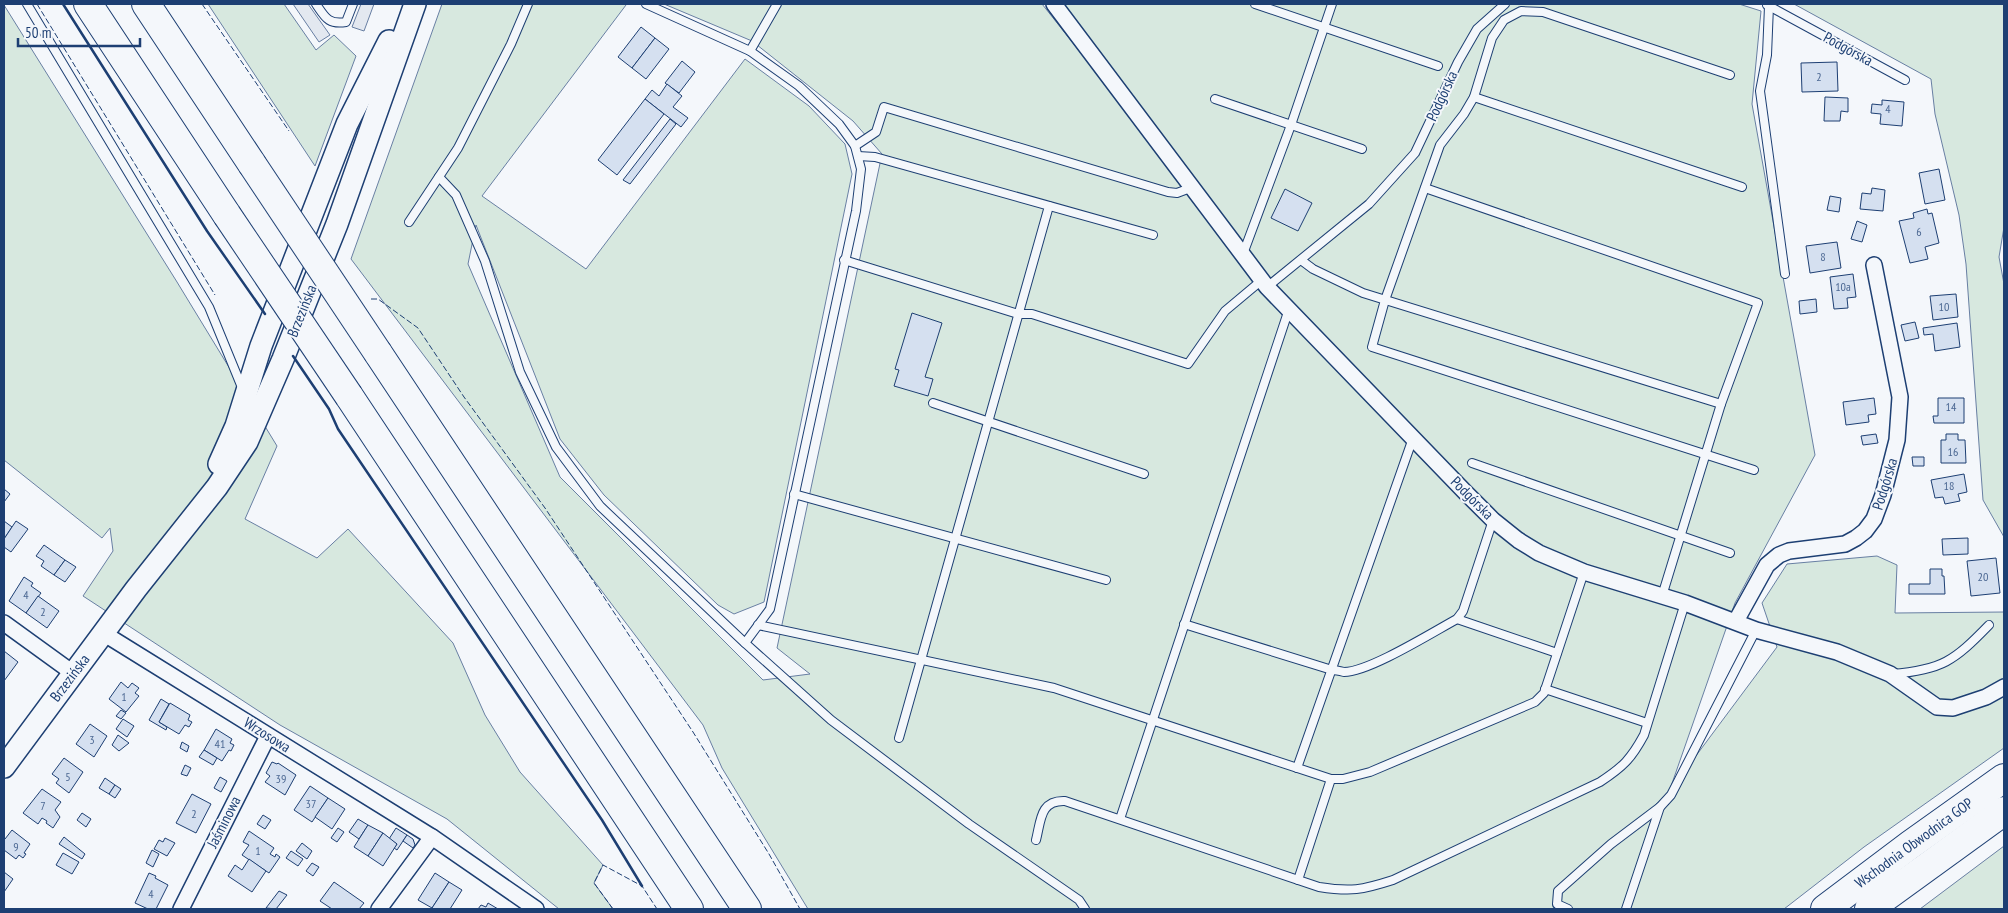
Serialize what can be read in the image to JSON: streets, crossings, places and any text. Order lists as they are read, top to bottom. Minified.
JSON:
{"streets":{"highway":["Wschodnia Obwodnica GOP"],"main road":["Brzezińska"],"street":["Podgórska","Wrzosowa","Jaśminowa"]},"crossings":[["Brzezińska","Wrzosowa"],["Wrzosowa","Jaśminowa"]],"house_numbers":["2","4","6","8","10a","10","14","16","18","20","4","2","1","3","41","5","39","37","7","2","9","1","4"],"scale_bar":"50 m"}
